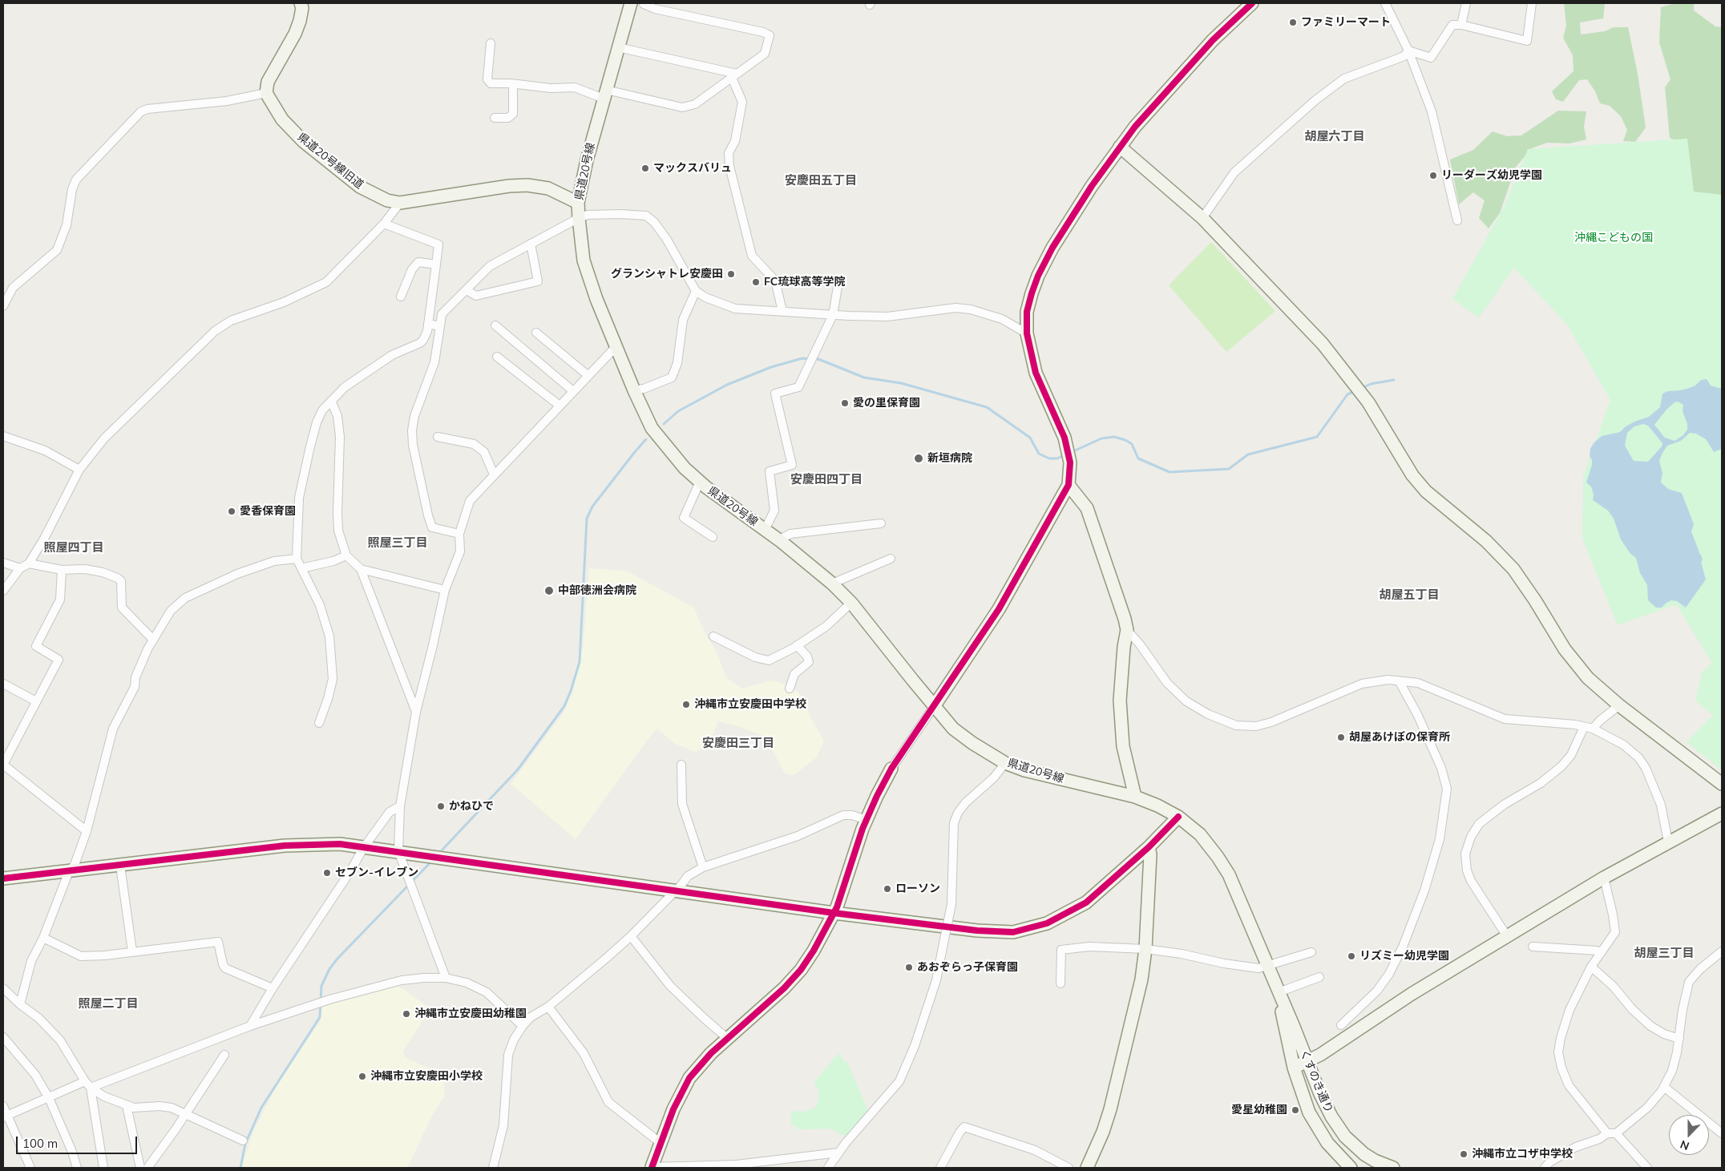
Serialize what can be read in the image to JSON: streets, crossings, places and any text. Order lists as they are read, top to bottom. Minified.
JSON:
{"streets":{"street":["県道20号線旧道","県道20号線","くすのき通り"]},"crossings":[["県道20号線旧道","県道20号線"],["県道20号線","くすのき通り"]],"districts":["胡屋六丁目","安慶田五丁目","安慶田四丁目","照屋三丁目","照屋四丁目","胡屋五丁目","安慶田三丁目","胡屋三丁目","照屋二丁目"],"parks":["沖縄こどもの国"],"places":["ファミリーマート","マックスバリュ","リーダーズ幼児学園","グランシャトレ安慶田","FC琉球高等学院","愛の里保育園","新垣病院","愛香保育園","中部徳洲会病院","沖縄市立安慶田中学校","胡屋あけぼの保育所","かねひで","セブン-イレブン","ローソン","リズミー幼児学園","あおぞらっ子保育園","沖縄市立安慶田幼稚園","沖縄市立安慶田小学校","愛星幼稚園","沖縄市立コザ中学校"],"scale_bar":"100 m","north":"bottom"}
